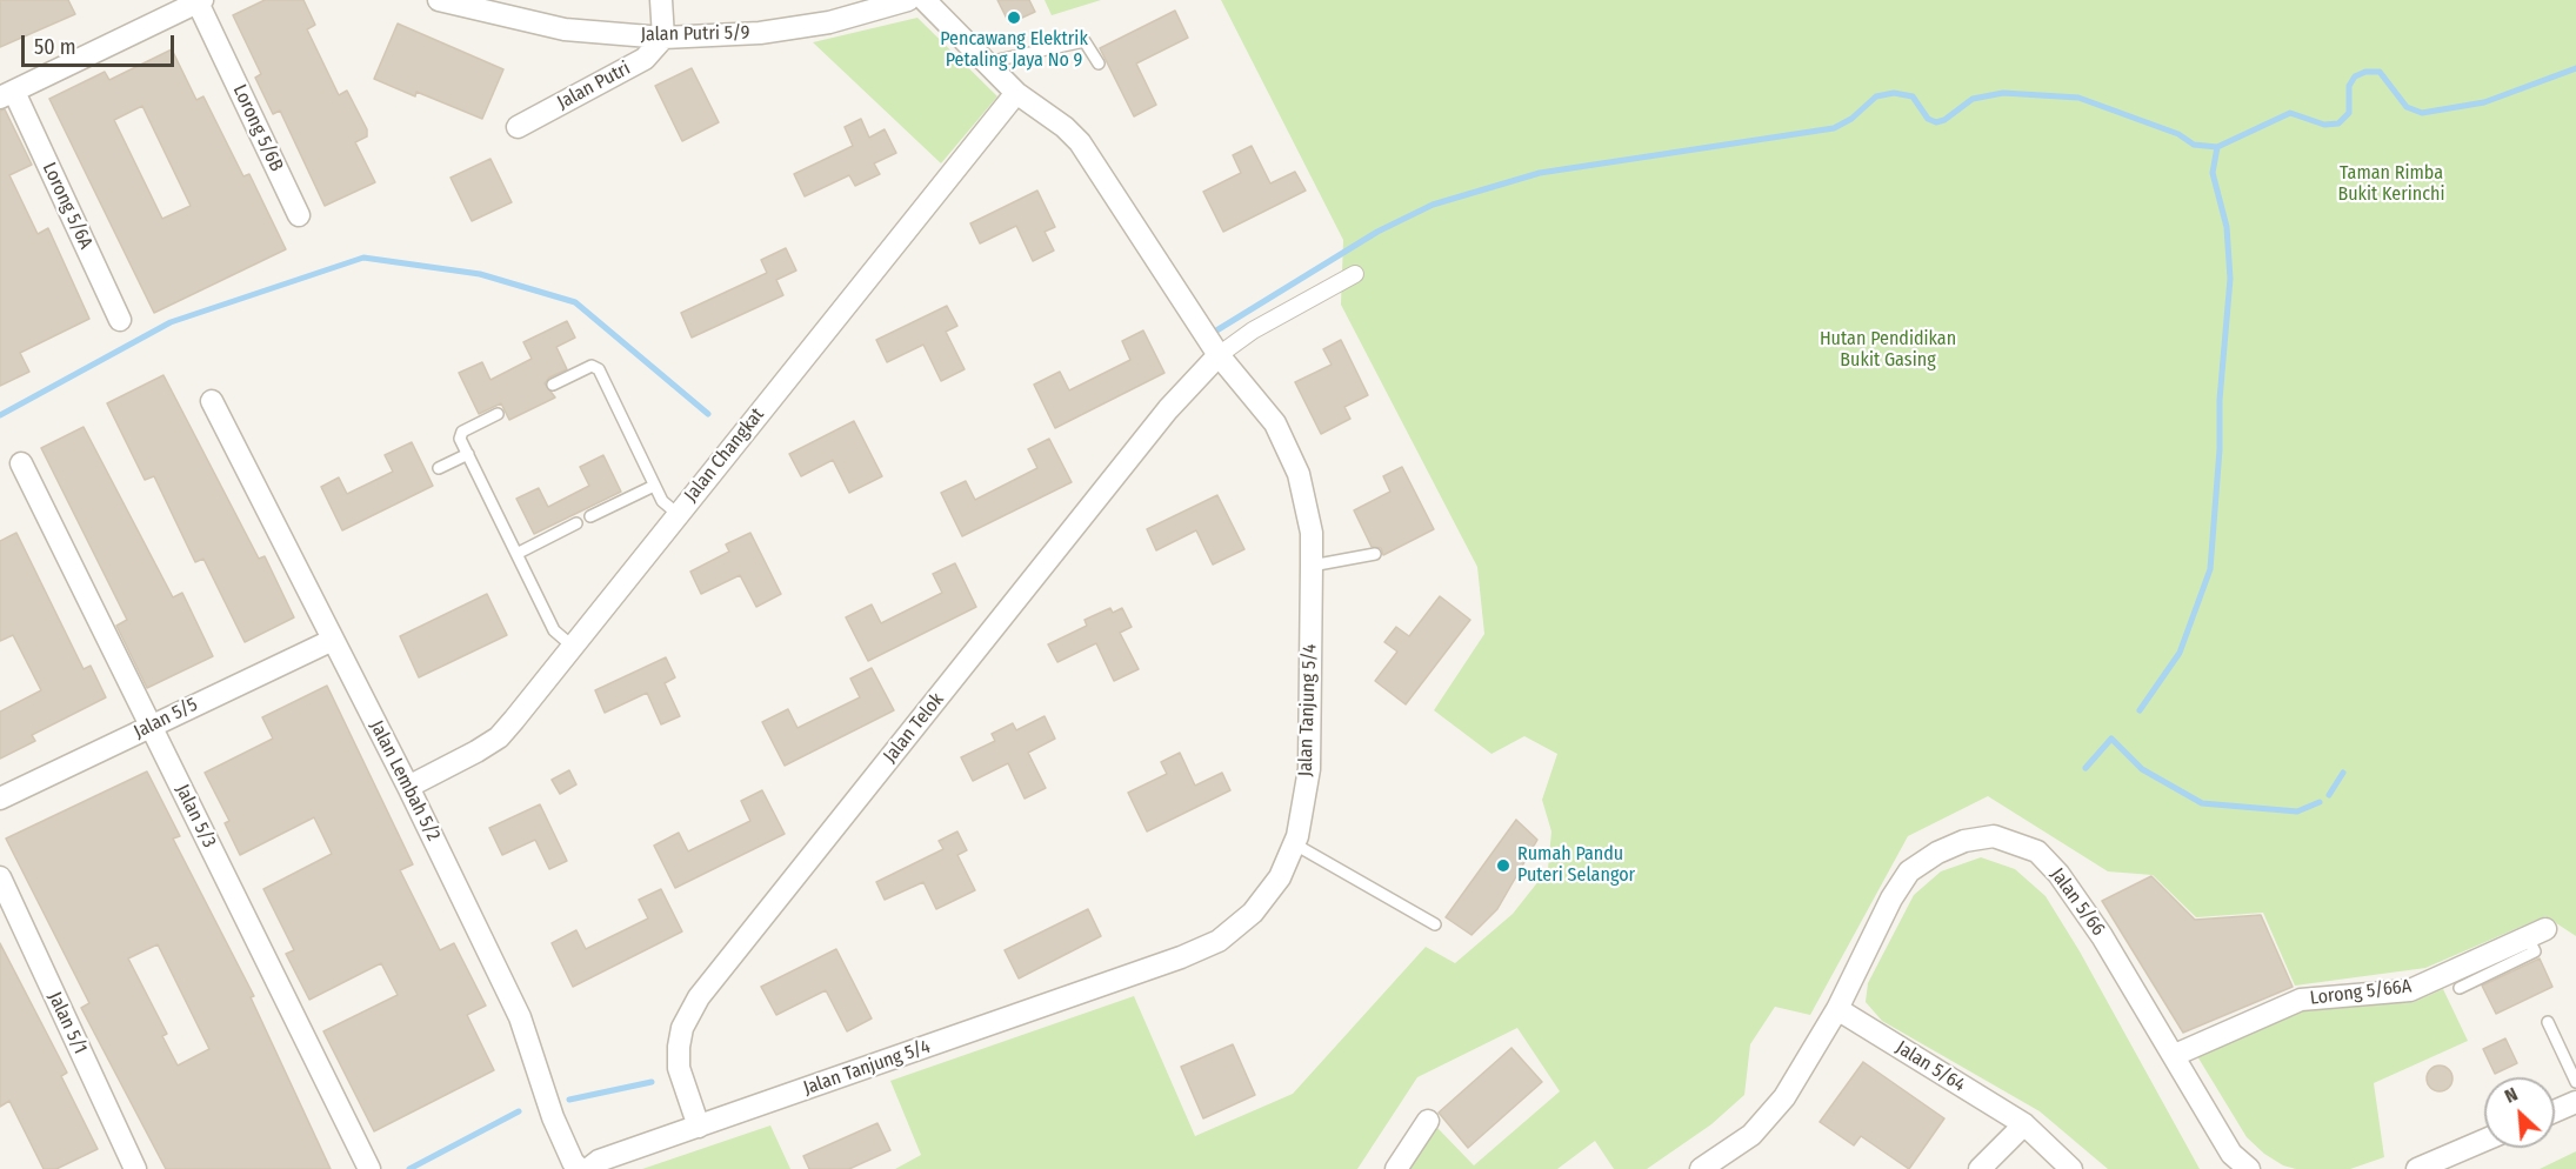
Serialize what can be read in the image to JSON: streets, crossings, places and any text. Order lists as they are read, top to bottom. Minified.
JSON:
{"streets":{"street":["Jalan Putri 5/9","Jalan Putri","Lorong 5/6B","Lorong 5/6A","Jalan Changkat","Jalan Tanjung 5/4","Jalan 5/5","Jalan Telok","Jalan Lembah 5/2","Jalan 5/3","Jalan 5/66","Lorong 5/66A","Jalan 5/1","Jalan 5/64"]},"crossings":[["Jalan Putri 5/9","Jalan Putri"],["Jalan Changkat","Jalan Tanjung 5/4"],["Jalan Changkat","Jalan Lembah 5/2"],["Jalan Tanjung 5/4","Jalan Telok"],["Jalan 5/5","Jalan Lembah 5/2"],["Jalan 5/5","Jalan 5/3"],["Jalan 5/66","Lorong 5/66A"],["Jalan 5/66","Jalan 5/64"]],"parks":["Taman Rimba Bukit Kerinchi","Hutan Pendidikan Bukit Gasing"],"places":["Pencawang Elektrik Petaling Jaya No 9","Rumah Pandu Puteri Selangor"],"scale_bar":"50 m","north":"top left"}
